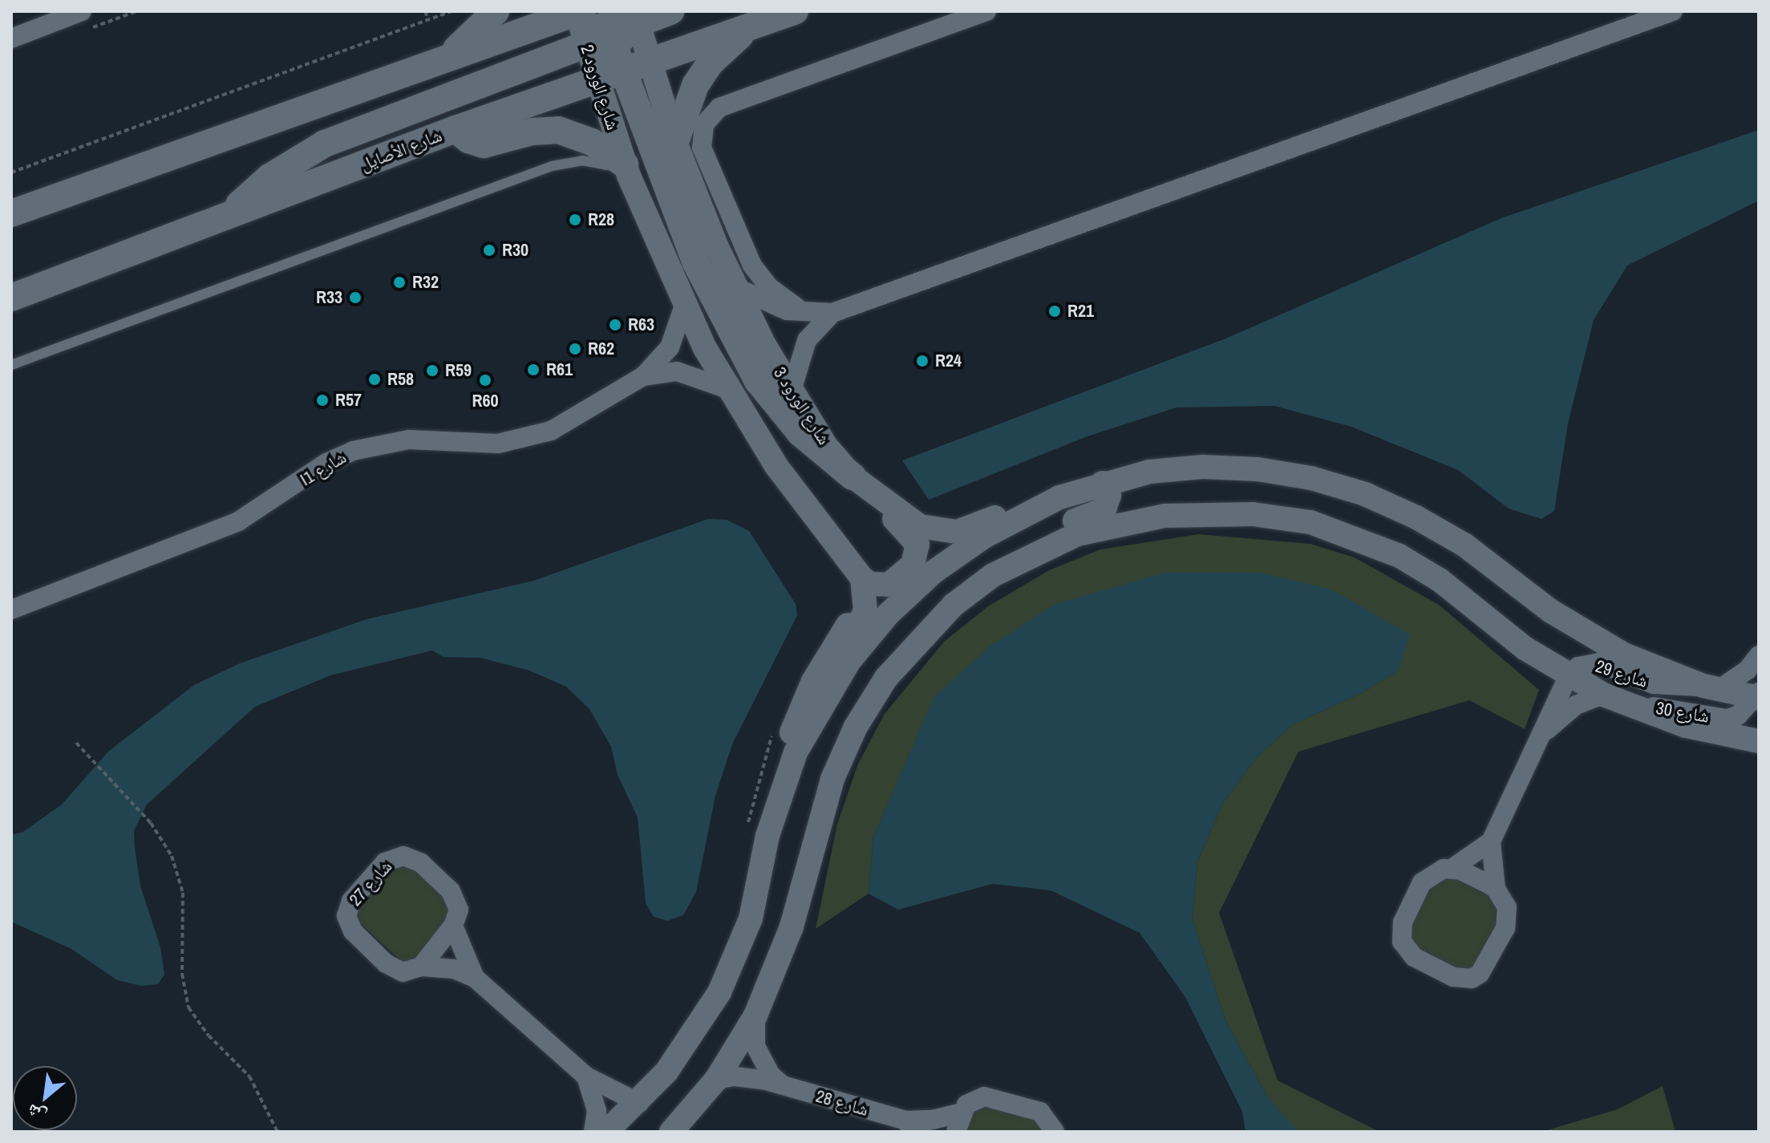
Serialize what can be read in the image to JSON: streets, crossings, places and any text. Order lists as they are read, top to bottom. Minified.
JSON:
{"streets":{"main road":["شارع الأصايل"],"street":["شارع الورود 2","شارع الورود 3","I1 شارع","شارع 29","شارع 30","شارع 27","شارع 28"]},"crossings":[["شارع الورود 2","شارع الأصايل"],["شارع 29","شارع 30"]],"places":["R28","R30","R32","R33","R21","R63","R62","R24","R61","R59","R58","R60","R57"],"north":"bottom left"}
